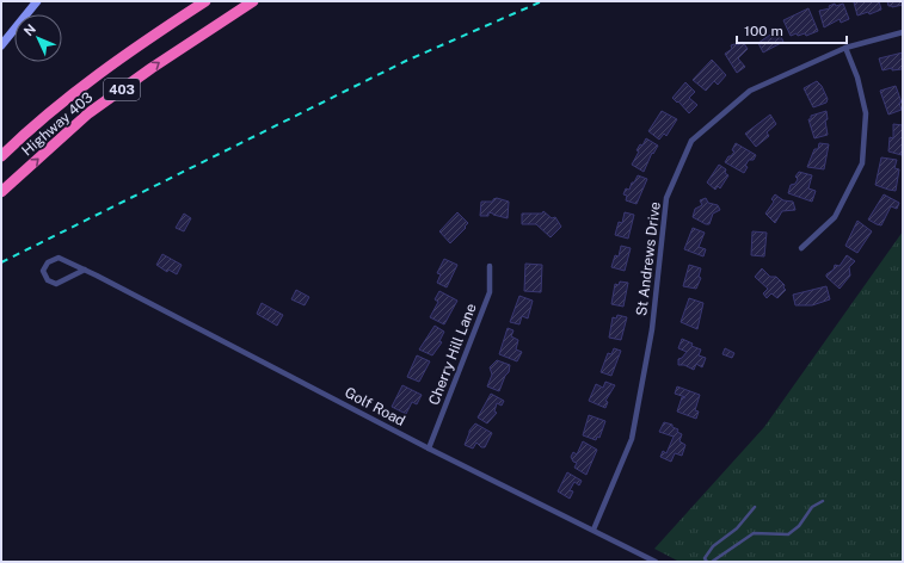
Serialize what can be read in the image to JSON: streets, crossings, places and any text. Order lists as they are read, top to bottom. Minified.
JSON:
{"streets":{"highway":["403","Highway 403"],"street":["St Andrews Drive","Cherry Hill Lane","Golf Road"]},"crossings":[["St Andrews Drive","Golf Road"],["Cherry Hill Lane","Golf Road"]],"scale_bar":"100 m","north":"top left"}
